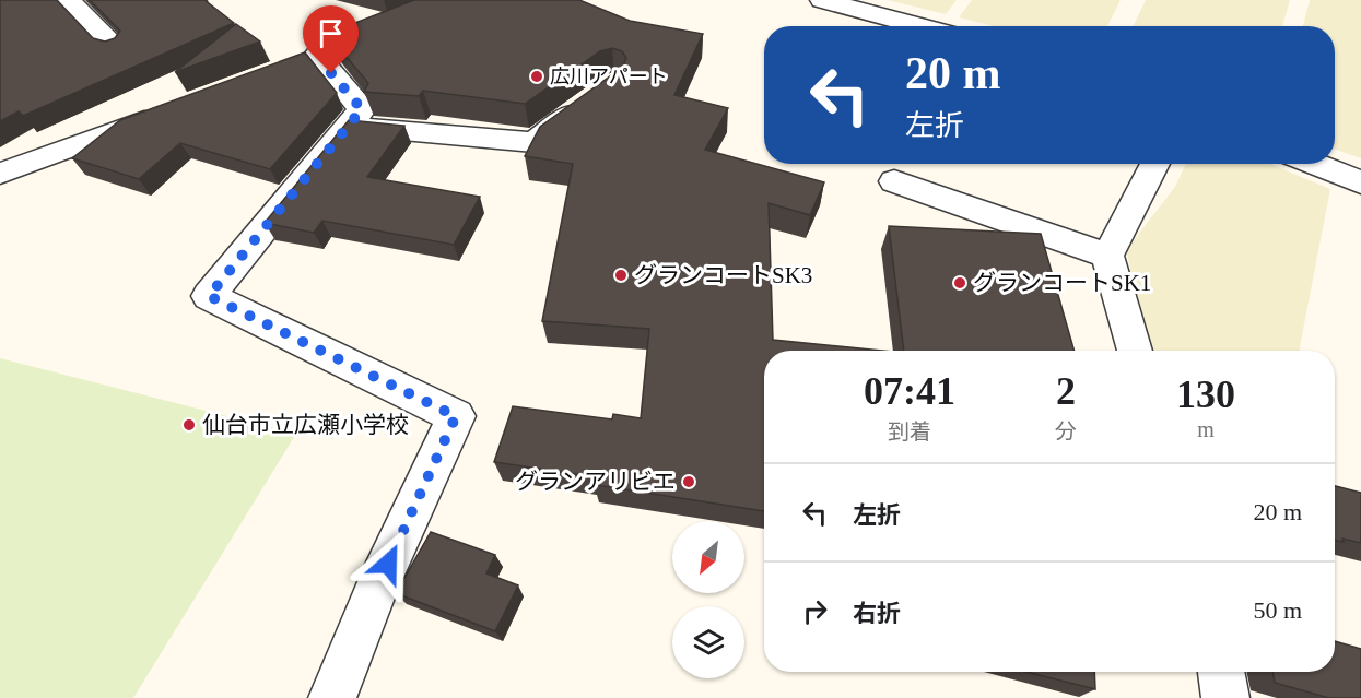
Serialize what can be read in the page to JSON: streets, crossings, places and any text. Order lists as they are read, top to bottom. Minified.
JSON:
{"places":["広川アパート","グランコートSK3","グランコートSK1","仙台市立広瀬小学校","グランアリビエ"],"north":"bottom left","page":{"turn":["20 m","左折"],"eta":["07:41","到着","2","分","130","m"],"list":[{"name":"左折","value":"20 m"},{"name":"右折","value":"50 m"}]}}
